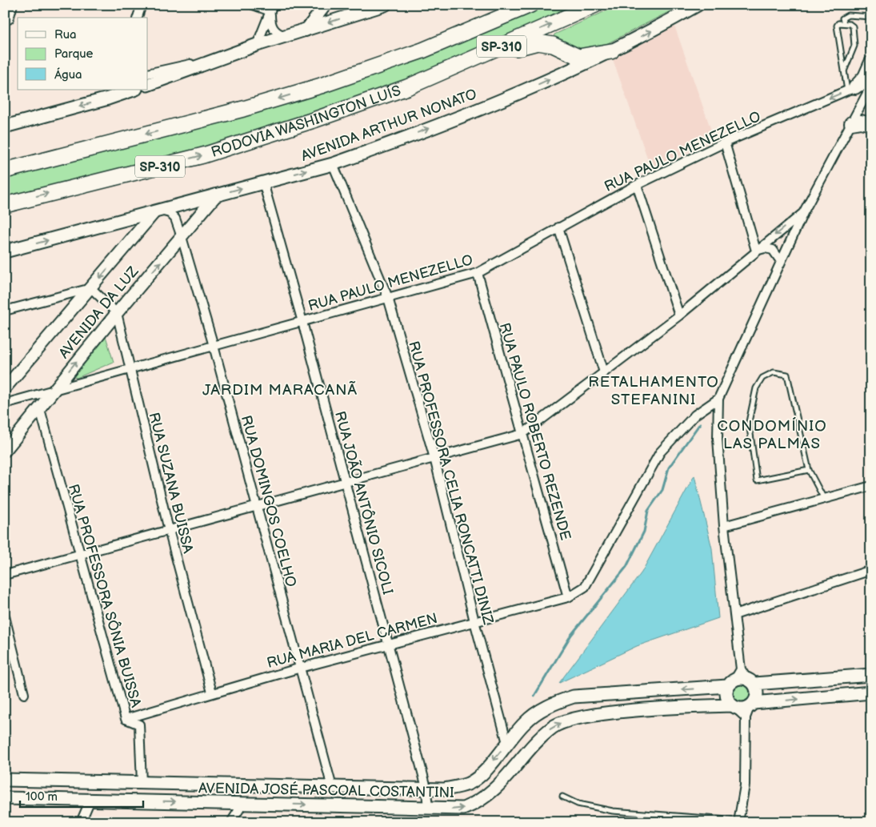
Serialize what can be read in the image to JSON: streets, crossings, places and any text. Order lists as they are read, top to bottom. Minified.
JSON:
{"streets":{"highway":["SP-310","RODOVIA WASHINGTON LUÍS"],"main road":["AVENIDA ARTHUR NONATO","AVENIDA JOSÉ PASCOAL COSTANTINI"],"street":["RUA PAULO MENEZELLO","AVENIDA DA LUZ","RUA PAULO ROBERTO REZENDE","RUA SUZANA BUISSA","RUA PROFESSORA CELIA RONCATTI DINIZ","RUA DOMINGOS COELHO","RUA JOÃO ANTÔNIO SICOLI","RUA PROFESSORA SÔNIA BUISSA","RUA MARIA DEL CARMEN"]},"crossings":[["AVENIDA ARTHUR NONATO","AVENIDA DA LUZ"],["AVENIDA ARTHUR NONATO","RUA PROFESSORA CELIA RONCATTI DINIZ"],["AVENIDA ARTHUR NONATO","RUA DOMINGOS COELHO"],["AVENIDA ARTHUR NONATO","RUA JOÃO ANTÔNIO SICOLI"],["RUA PAULO MENEZELLO","AVENIDA DA LUZ"],["RUA PAULO MENEZELLO","RUA PAULO ROBERTO REZENDE"],["RUA PAULO MENEZELLO","RUA SUZANA BUISSA"],["RUA PAULO MENEZELLO","RUA PROFESSORA CELIA RONCATTI DINIZ"],["RUA PAULO MENEZELLO","RUA DOMINGOS COELHO"],["RUA PAULO MENEZELLO","RUA JOÃO ANTÔNIO SICOLI"],["AVENIDA DA LUZ","RUA SUZANA BUISSA"],["AVENIDA DA LUZ","RUA DOMINGOS COELHO"],["AVENIDA DA LUZ","RUA PROFESSORA SÔNIA BUISSA"],["RUA PAULO ROBERTO REZENDE","RUA MARIA DEL CARMEN"],["RUA SUZANA BUISSA","RUA MARIA DEL CARMEN"],["RUA PROFESSORA CELIA RONCATTI DINIZ","RUA MARIA DEL CARMEN"],["RUA PROFESSORA CELIA RONCATTI DINIZ","AVENIDA JOSÉ PASCOAL COSTANTINI"],["RUA DOMINGOS COELHO","RUA MARIA DEL CARMEN"],["RUA DOMINGOS COELHO","AVENIDA JOSÉ PASCOAL COSTANTINI"],["RUA JOÃO ANTÔNIO SICOLI","RUA MARIA DEL CARMEN"],["RUA JOÃO ANTÔNIO SICOLI","AVENIDA JOSÉ PASCOAL COSTANTINI"],["RUA PROFESSORA SÔNIA BUISSA","RUA MARIA DEL CARMEN"],["RUA PROFESSORA SÔNIA BUISSA","AVENIDA JOSÉ PASCOAL COSTANTINI"]],"one_way":["AVENIDA ARTHUR NONATO"],"districts":["RETALHAMENTO STEFANINI","JARDIM MARACANÃ","CONDOMÍNIO LAS PALMAS"],"legend":["Rua","Parque","Água"],"scale_bar":"100 m"}
